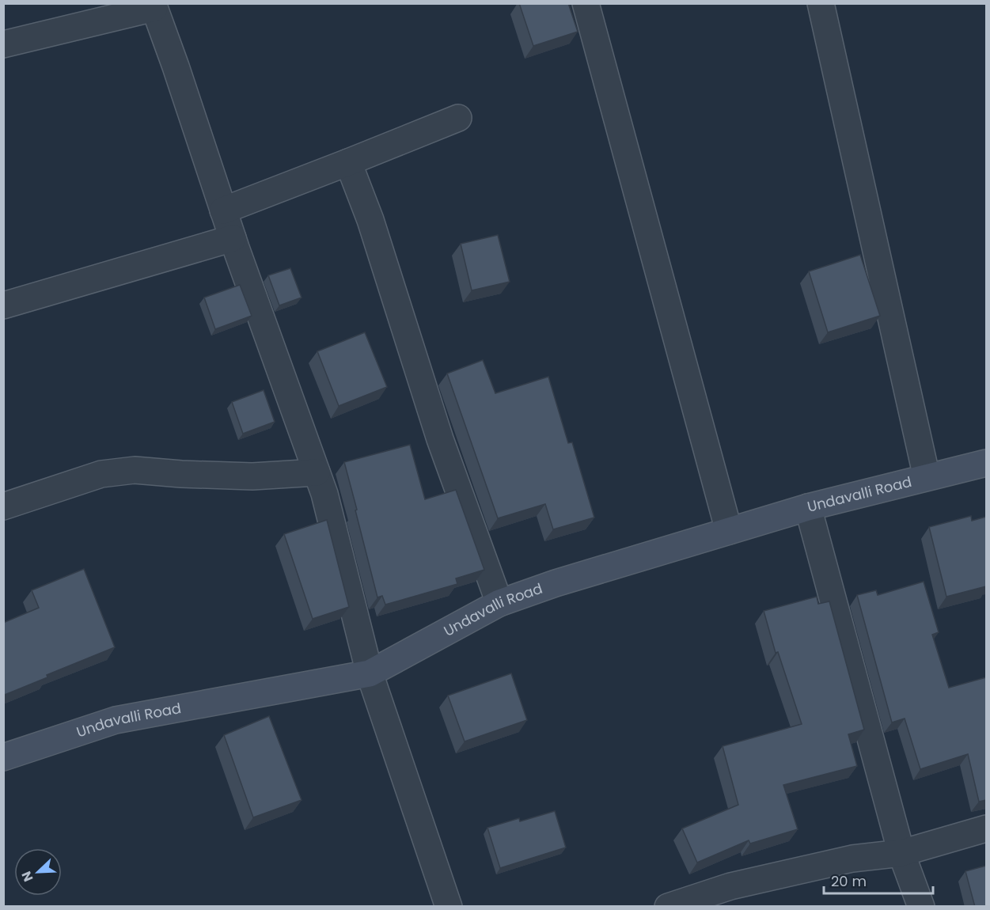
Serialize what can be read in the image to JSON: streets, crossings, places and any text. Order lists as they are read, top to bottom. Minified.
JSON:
{"streets":{"main road":["Undavalli Road"]},"scale_bar":"20 m","north":"bottom left"}
